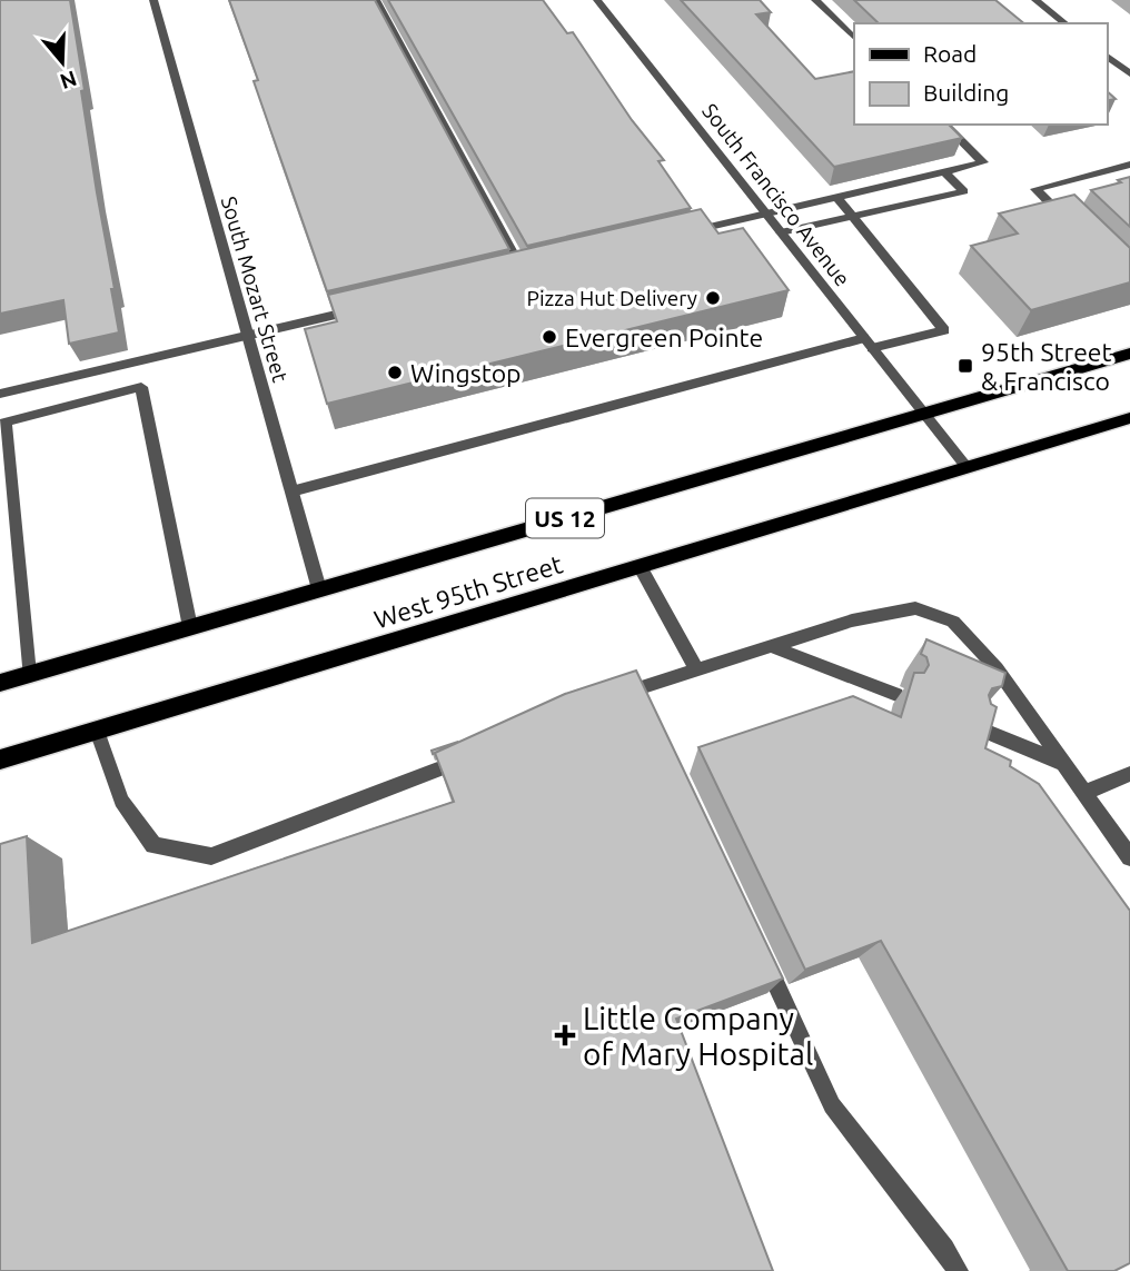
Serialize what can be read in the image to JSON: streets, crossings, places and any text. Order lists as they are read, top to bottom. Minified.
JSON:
{"streets":{"main road":["US 12","West 95th Street"],"street":["South Francisco Avenue","South Mozart Street"]},"crossings":[["South Francisco Avenue","West 95th Street"],["South Mozart Street","West 95th Street"]],"places":{"other":["Pizza Hut Delivery","Evergreen Pointe","Wingstop"],"transit":["95th Street & Francisco"],"health":["Little Company of Mary Hospital"]},"legend":["Road","Building"],"north":"bottom"}
